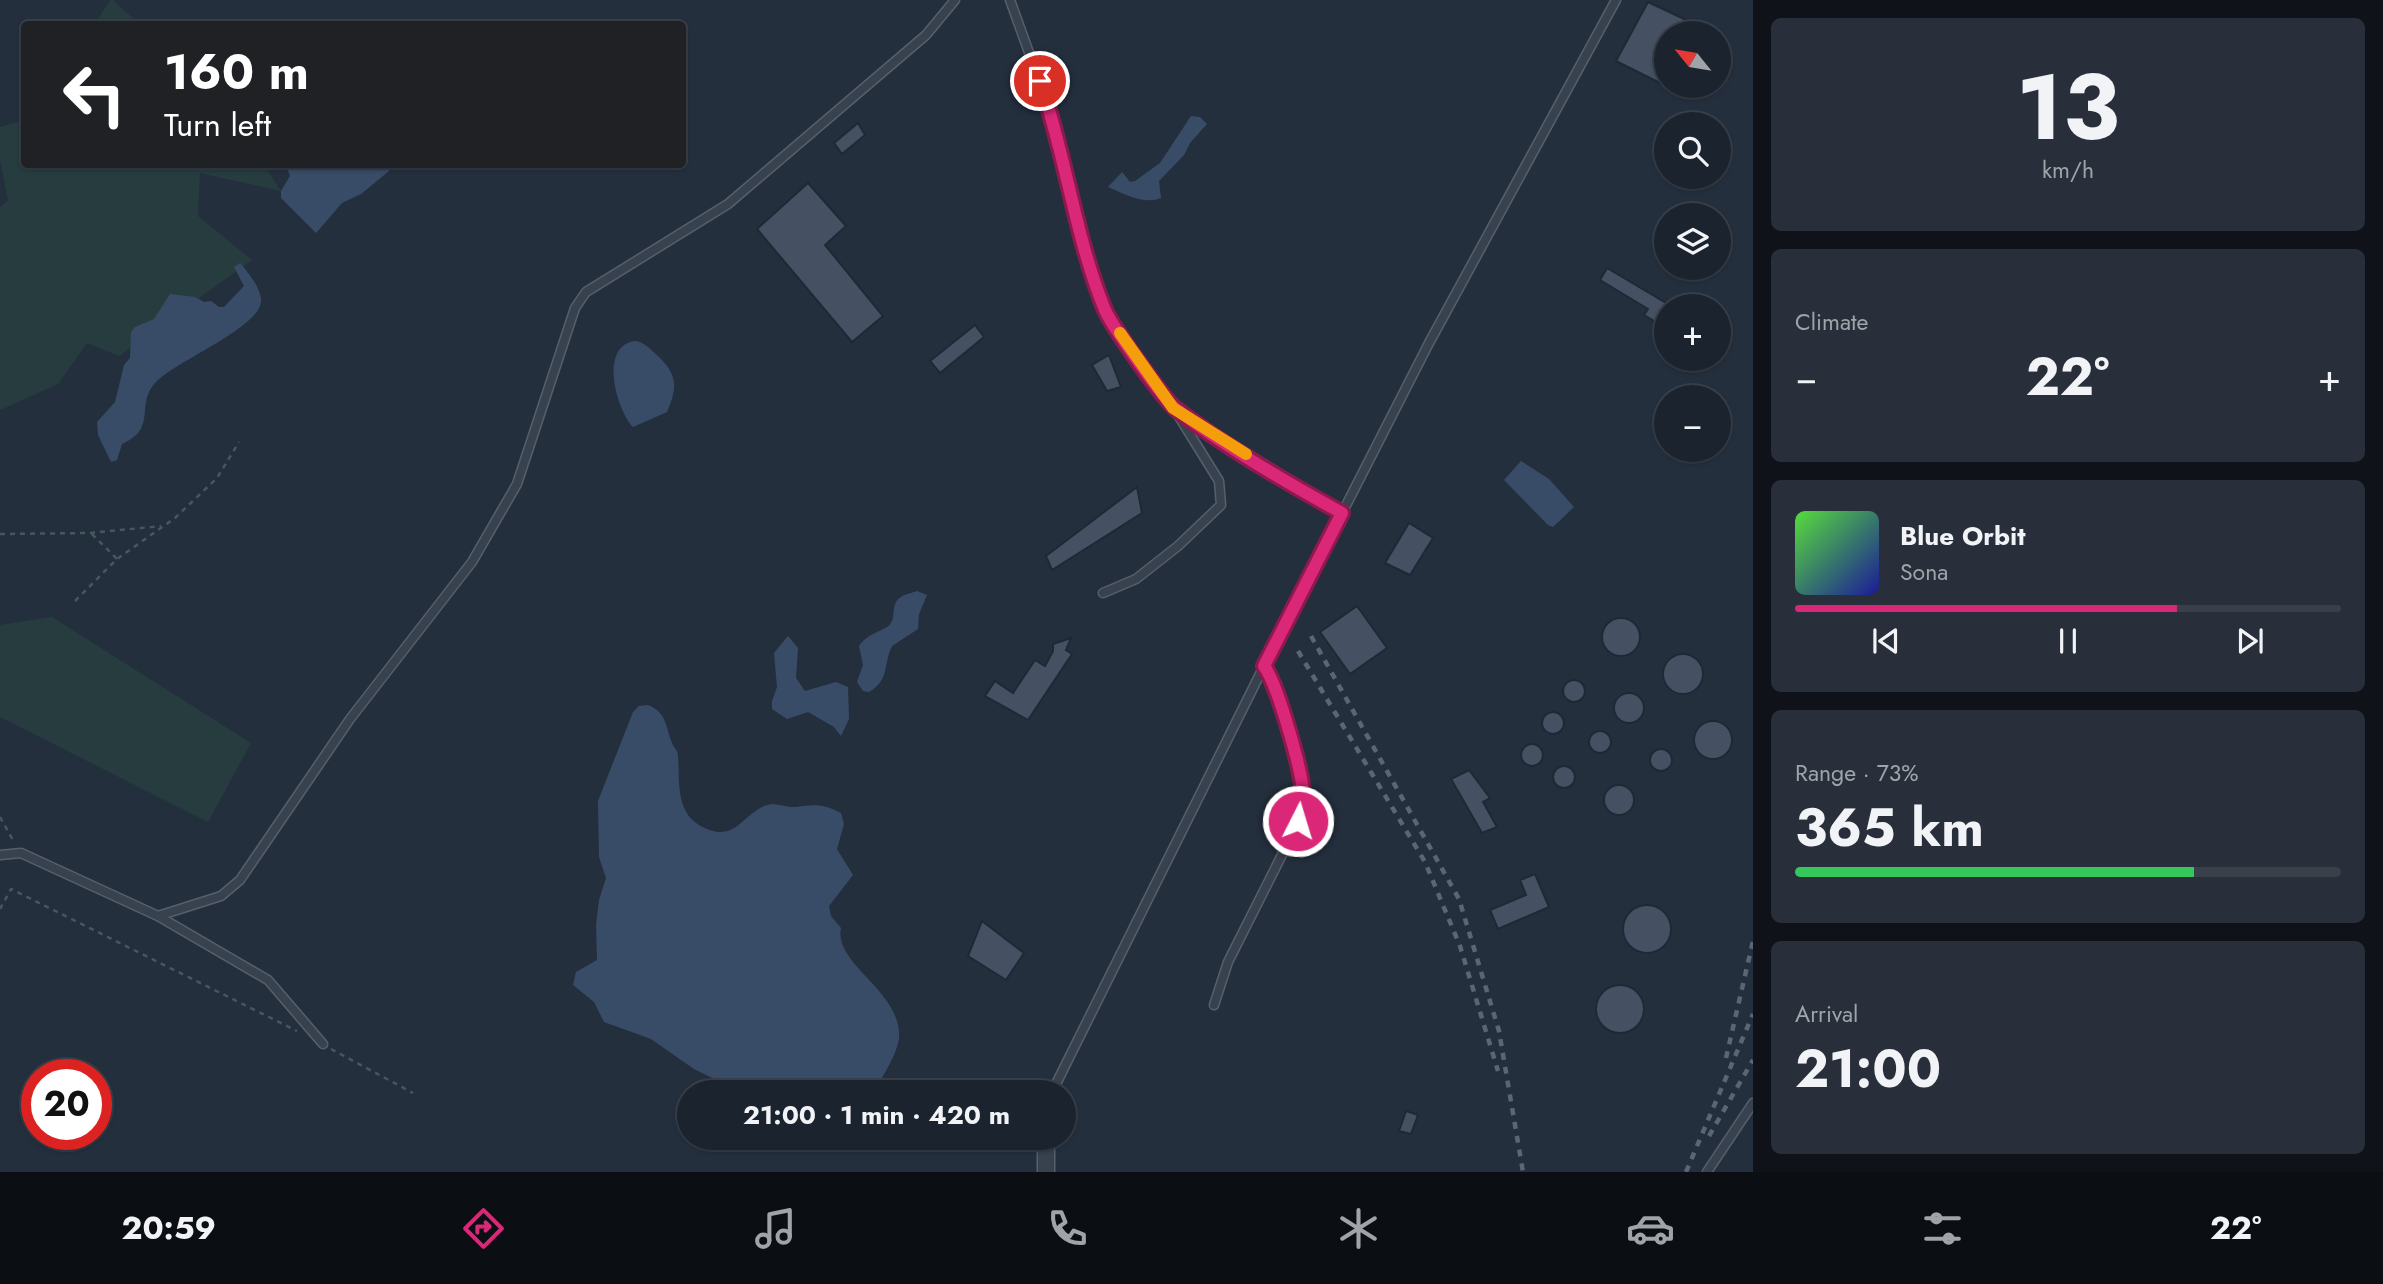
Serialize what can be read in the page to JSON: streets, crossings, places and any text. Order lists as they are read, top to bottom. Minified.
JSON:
{"north":"top left","page":{"tile":[["13","km/h"],"Climate",["Range · 73%","365 km"],["Arrival","21:00"]],"map_buttons":["+","−"],"turn":["160 m","Turn left"],"heat":["−","22°","+"],"song":["Blue Orbit","Sona"],"limit":"20","trip":"21:00 · 1 min · 420 m","tabs":["20:59","22°"]}}
